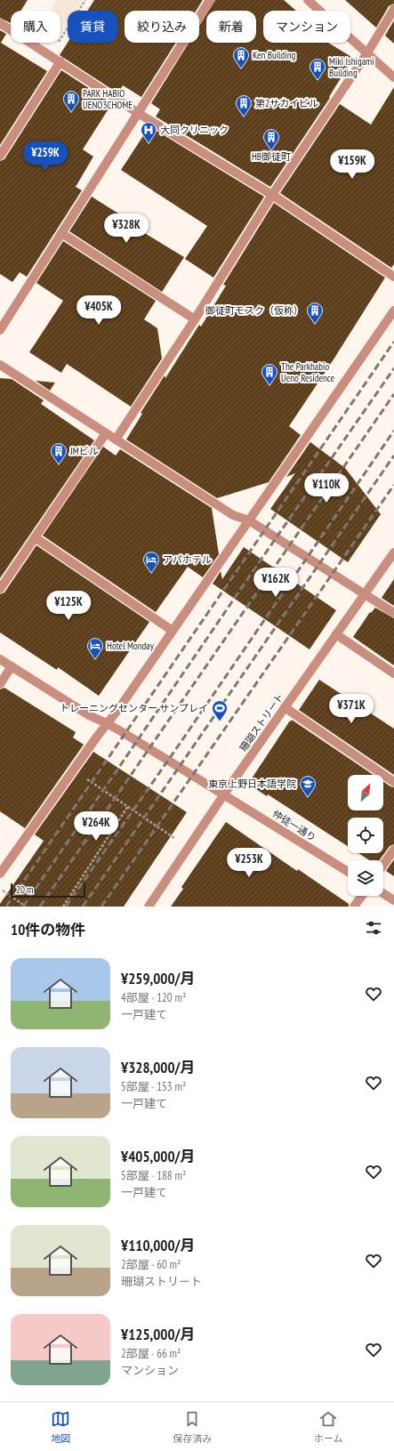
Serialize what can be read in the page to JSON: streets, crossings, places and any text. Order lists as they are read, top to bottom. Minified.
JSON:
{"streets":{"street":["珊瑚ストリート","仲徒一通り"]},"crossings":[["珊瑚ストリート","仲徒一通り"]],"places":{"building":["Ken Building","Miki Ishigami Building","PARK HABIO UENO3CHOME","第2サカイビル","HB御徒町","御徒町モスク（仮称）","The Parkhabio Ueno Residence","JMビル"],"hospital":["大同クリニック"],"hotel":["アパホテル","Hotel Monday"],"sports":["トレーニングセンター サンプレイ"],"school or university":["東京上野日本語学院"]},"scale_bar":"20 m","north":"top right","page":{"chip":["購入","賃貸","絞り込み","新着","マンション"],"price":["¥259K","¥159K","¥328K","¥405K","¥110K","¥162K","¥125K","¥371K","¥264K","¥253K"],"scale":"20 m","heading":"10件の物件","list":[{"name":"¥259,000/月","note":"4部屋 · 120 m² · 一戸建て"},{"name":"¥328,000/月","note":"5部屋 · 153 m² · 一戸建て"},{"name":"¥405,000/月","note":"5部屋 · 188 m² · 一戸建て"},{"name":"¥110,000/月","note":"2部屋 · 60 m² · 珊瑚ストリート"},{"name":"¥125,000/月","note":"2部屋 · 66 m² · マンション"}],"tabs":["地図","保存済み","ホーム"]}}
